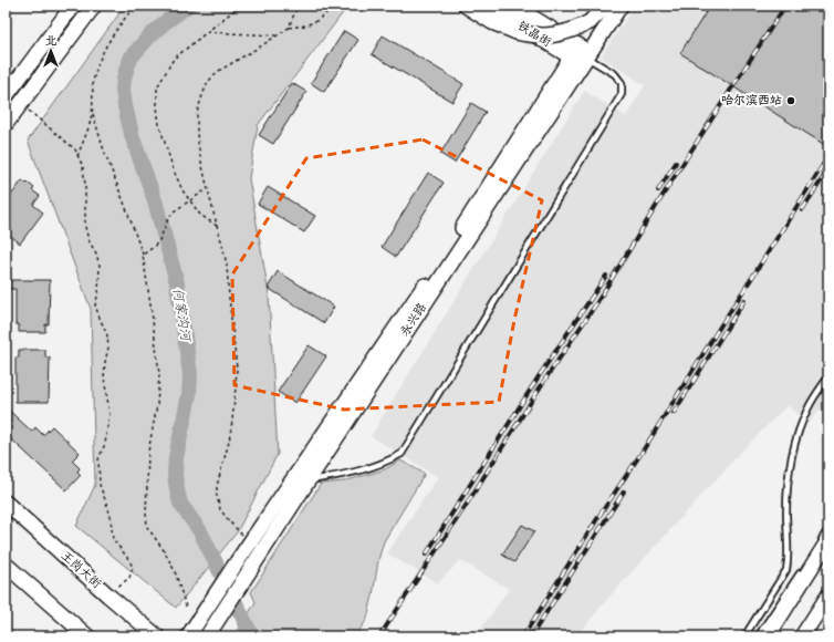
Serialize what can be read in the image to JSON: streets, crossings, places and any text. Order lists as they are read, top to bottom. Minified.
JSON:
{"streets":{"main road":["铁晶街","永兴路","王岗大街"]},"crossings":[["铁晶街","永兴路"]],"water":["何家沟河"],"places":["哈尔滨西站"],"north":"top"}
